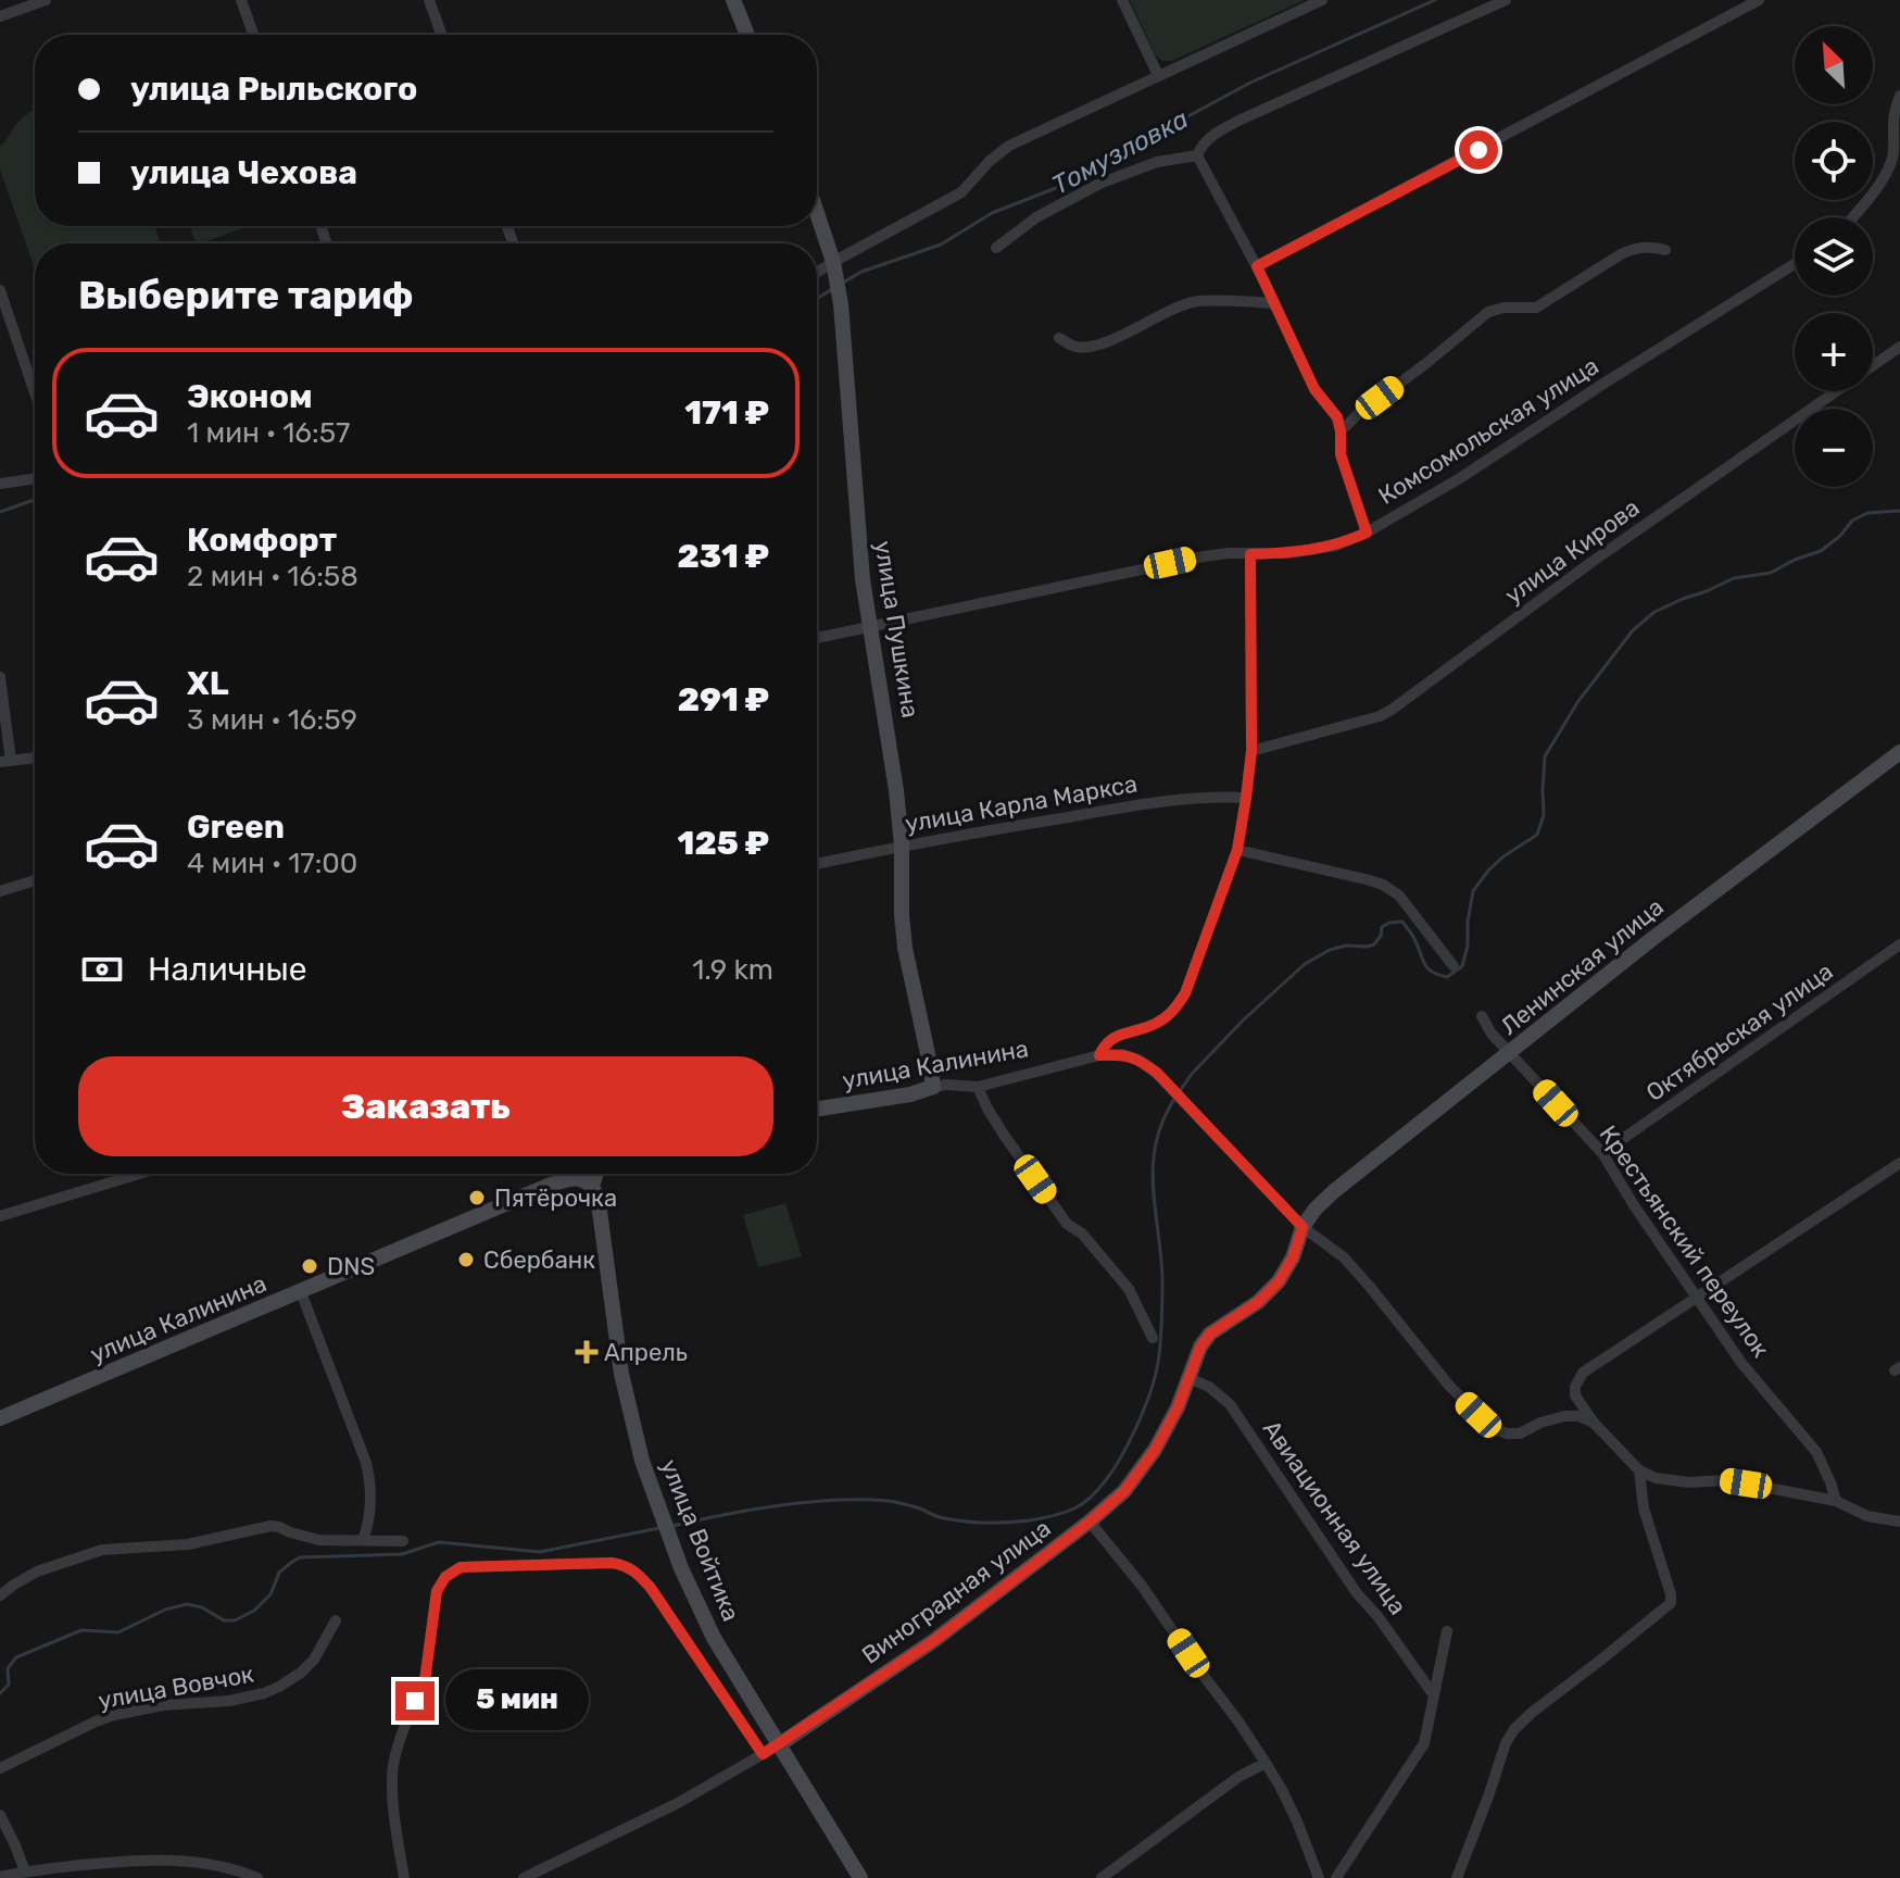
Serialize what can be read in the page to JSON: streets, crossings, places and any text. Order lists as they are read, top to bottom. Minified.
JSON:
{"streets":{"main road":["улица Пушкина","Ленинская улица","улица Калинина","улица Войтика","Виноградная улица"],"street":["Комсомольская улица","улица Кирова","улица Карла Маркса","Октябрьская улица","Крестьянский переулок","Авиационная улица","улица Вовчок"]},"crossings":[["Комсомольская улица","улица Пушкина"],["улица Пушкина","улица Карла Маркса"],["улица Пушкина","улица Калинина"],["Ленинская улица","улица Калинина"],["Ленинская улица","Крестьянский переулок"],["Ленинская улица","Виноградная улица"],["Октябрьская улица","Крестьянский переулок"],["улица Калинина","улица Войтика"],["улица Калинина","Виноградная улица"],["Авиационная улица","Виноградная улица"],["улица Войтика","Виноградная улица"]],"water":["Томузловка"],"places":{"other":["Пятёрочка","Сбербанк","DNS"],"health":["Апрель"]},"north":"top left","page":{"map_buttons":["+","−"],"banner":["улица Рыльского","улица Чехова"],"heading":"Выберите тариф","list":[{"name":"Эконом","note":"1 мин · 16:57","value":"171 ₽"},{"name":"Комфорт","note":"2 мин · 16:58","value":"231 ₽"},{"name":"XL","note":"3 мин · 16:59","value":"291 ₽"},{"name":"Green","note":"4 мин · 17:00","value":"125 ₽"}],"pay":["Наличные","1.9 km"],"buttons":"Заказать","bubble":"5 мин"}}
